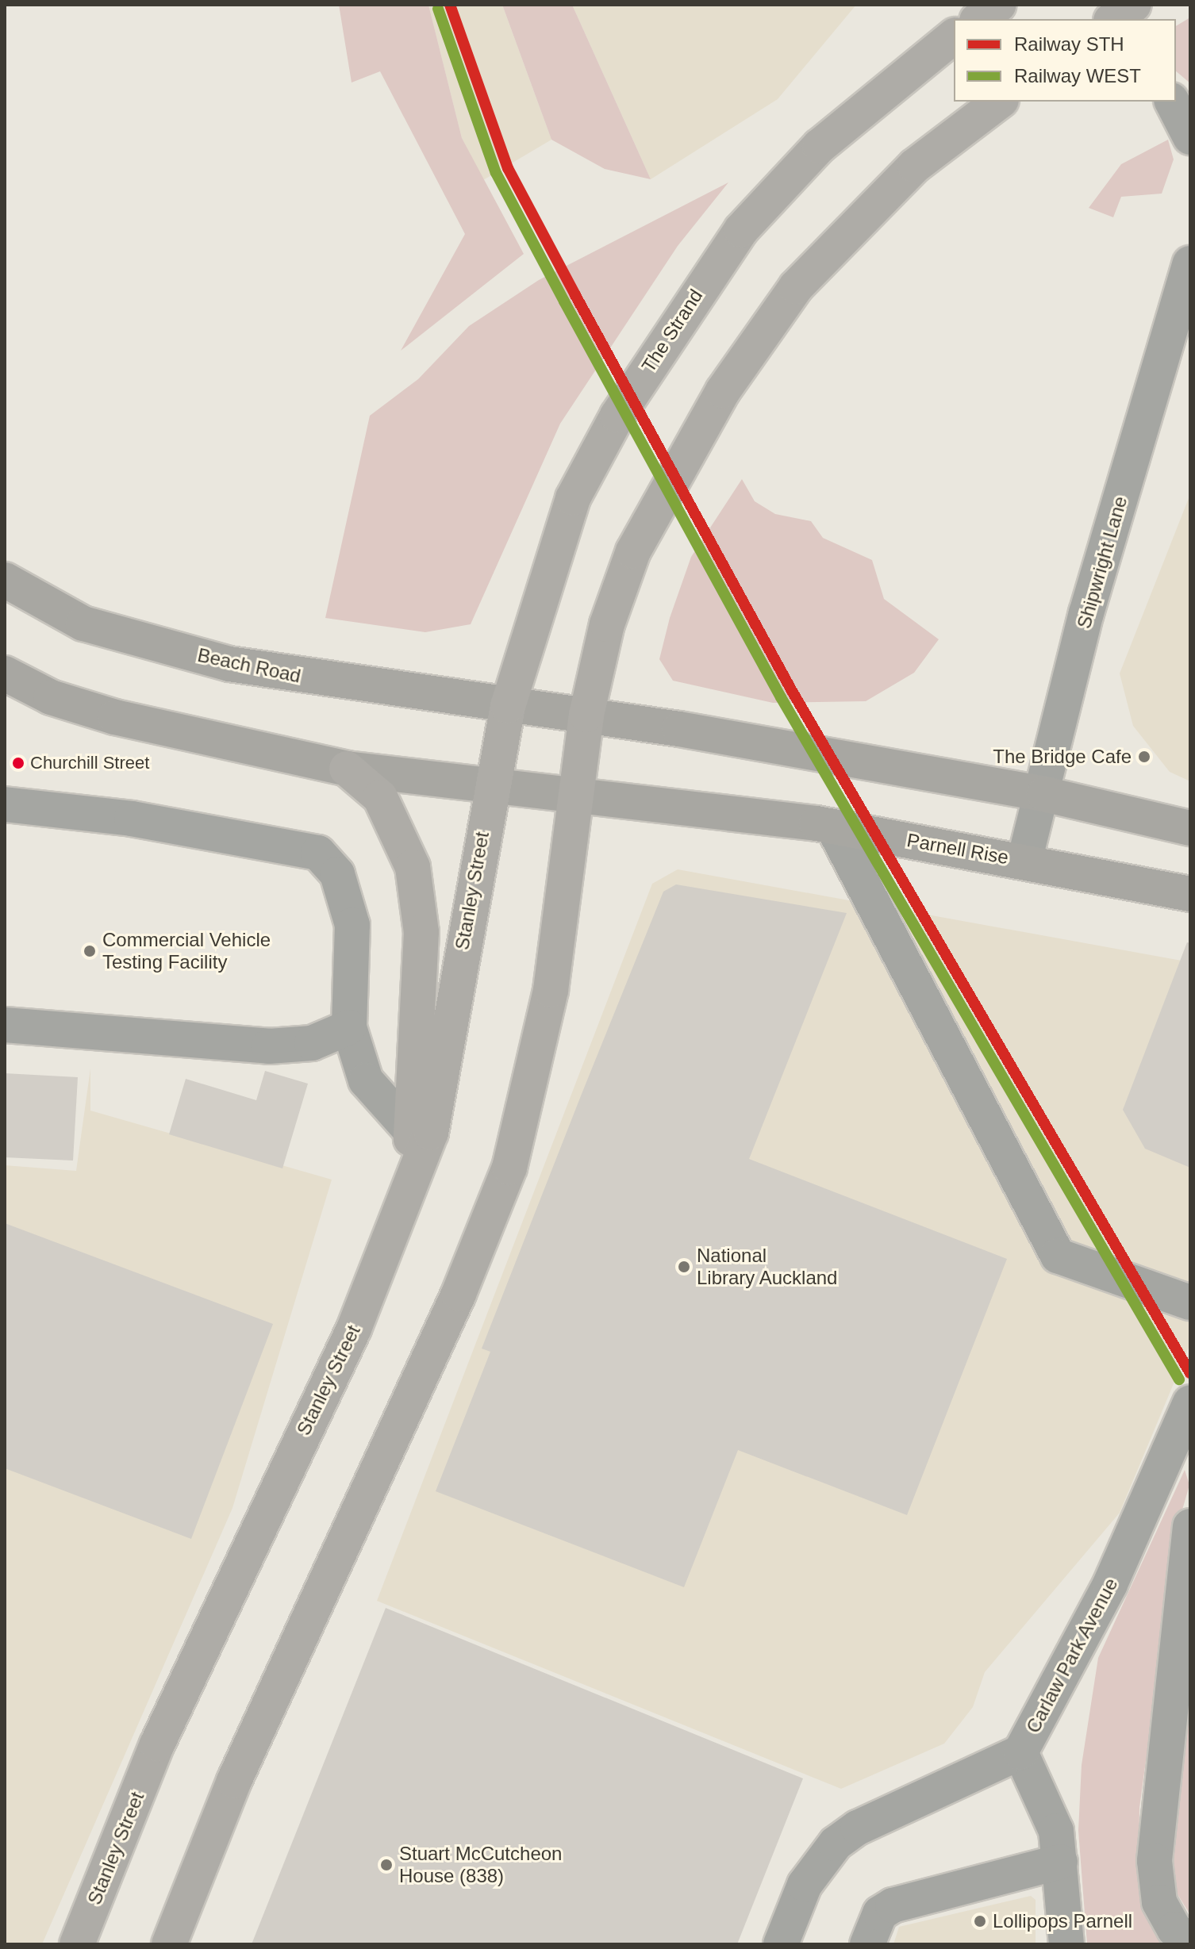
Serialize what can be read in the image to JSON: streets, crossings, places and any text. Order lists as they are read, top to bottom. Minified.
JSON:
{"streets":{"highway":["The Strand","Stanley Street"],"main road":["Beach Road","Parnell Rise"],"street":["Shipwright Lane","Carlaw Park Avenue"]},"crossings":[["The Strand","Beach Road"],["The Strand","Parnell Rise"],["The Strand","Stanley Street"],["Shipwright Lane","Parnell Rise"],["Parnell Rise","Stanley Street"]],"places":["The Bridge Cafe","Churchill Street","Commercial Vehicle Testing Facility","National Library Auckland","Stuart McCutcheon House (838)","Lollipops Parnell"],"lines":["rail line STH","rail line WEST"],"legend":["Railway STH","Railway WEST"]}
